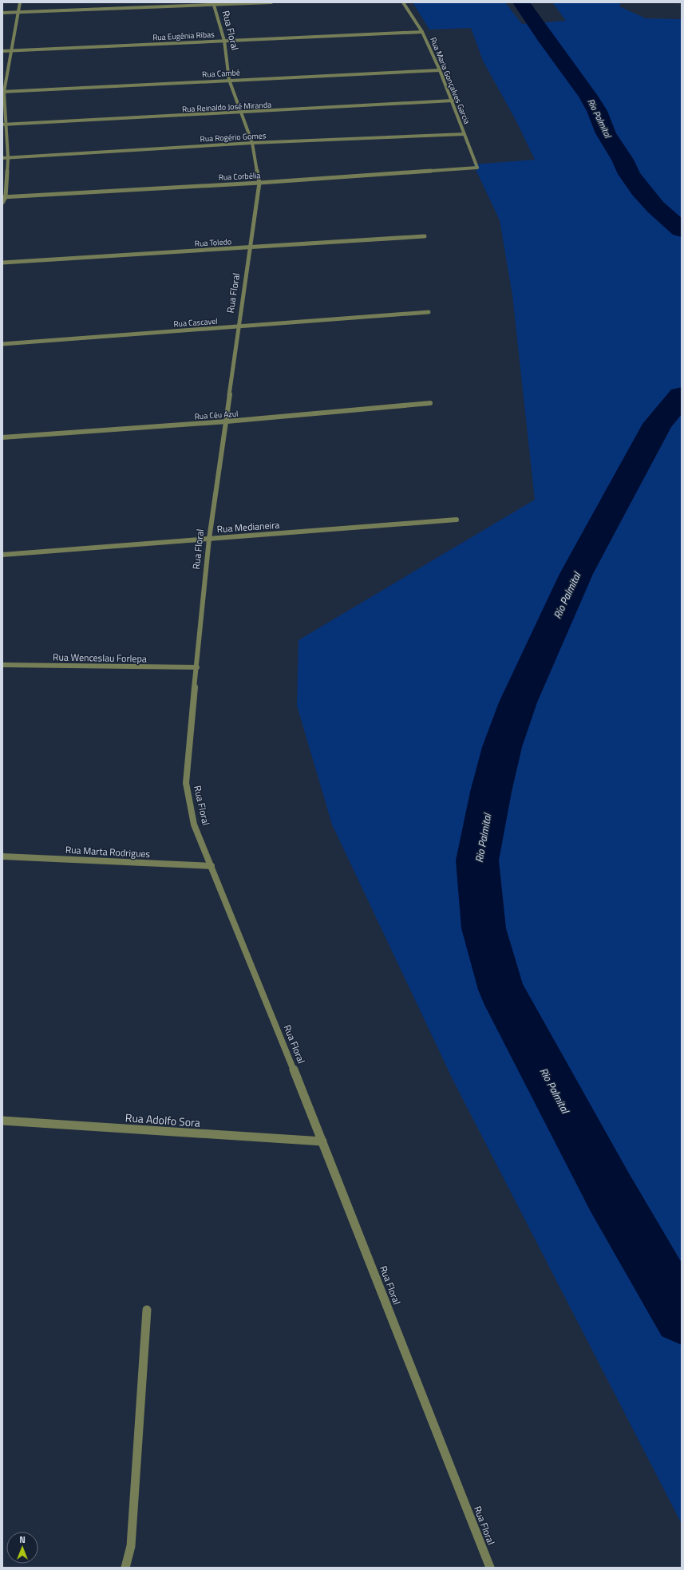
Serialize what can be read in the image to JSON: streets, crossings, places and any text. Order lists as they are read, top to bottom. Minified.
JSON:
{"streets":{"street":["Rua Floral","Rua Eugênia Ribas","Rua Cambé","Rua Maria Gonçalves Garcia","Rua Reinaldo José Miranda","Rua Rogério Gomes","Rua Corbélia","Rua Toledo","Rua Cascavel","Rua Céu Azul","Rua Medianeira","Rua Wenceslau Forlepa","Rua Marta Rodrigues","Rua Adolfo Sora"]},"crossings":[["Rua Floral","Rua Eugênia Ribas"],["Rua Floral","Rua Cambé"],["Rua Floral","Rua Reinaldo José Miranda"],["Rua Floral","Rua Rogério Gomes"],["Rua Floral","Rua Corbélia"],["Rua Floral","Rua Toledo"],["Rua Floral","Rua Cascavel"],["Rua Floral","Rua Céu Azul"],["Rua Floral","Rua Medianeira"],["Rua Floral","Rua Wenceslau Forlepa"],["Rua Floral","Rua Marta Rodrigues"],["Rua Floral","Rua Adolfo Sora"],["Rua Eugênia Ribas","Rua Maria Gonçalves Garcia"],["Rua Cambé","Rua Maria Gonçalves Garcia"],["Rua Maria Gonçalves Garcia","Rua Reinaldo José Miranda"],["Rua Maria Gonçalves Garcia","Rua Rogério Gomes"],["Rua Maria Gonçalves Garcia","Rua Corbélia"]],"water":["Rio Palmital"],"north":"top"}
